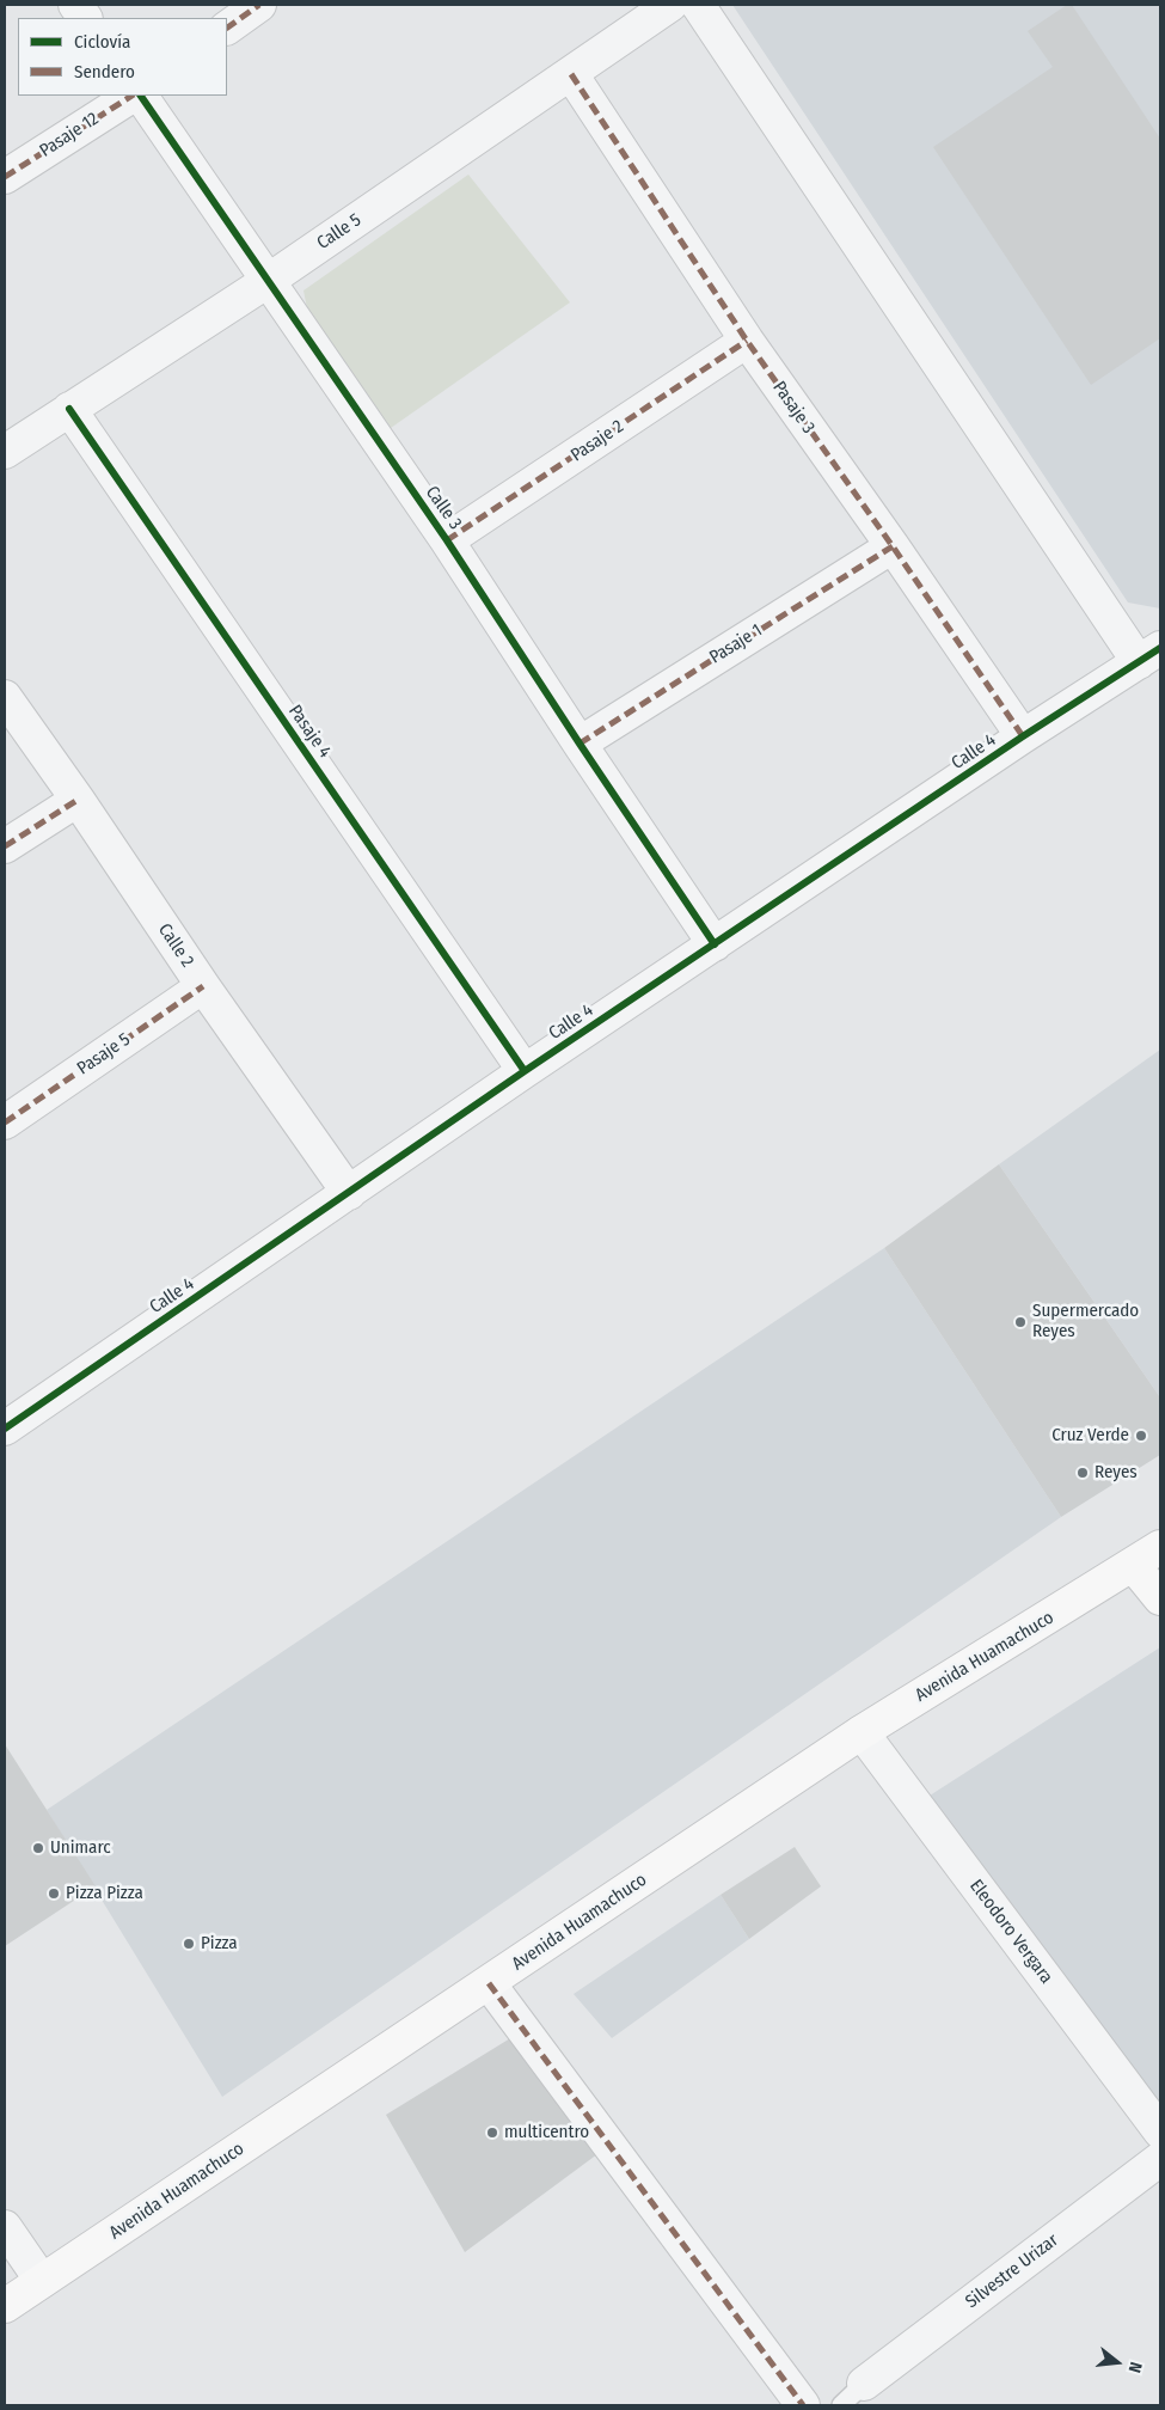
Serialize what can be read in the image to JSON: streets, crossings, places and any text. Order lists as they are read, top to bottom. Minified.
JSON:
{"streets":{"main road":["Avenida Huamachuco"],"street":["Pasaje 12","Calle 5","Pasaje 3","Pasaje 2","Calle 3","Pasaje 1","Pasaje 4","Calle 4","Calle 2","Pasaje 5","Eleodoro Vergara","Silvestre Urizar"]},"crossings":[["Calle 5","Pasaje 3"],["Calle 5","Calle 3"],["Calle 5","Pasaje 4"],["Pasaje 3","Pasaje 2"],["Pasaje 3","Pasaje 1"],["Pasaje 3","Calle 4"],["Pasaje 2","Calle 3"],["Calle 3","Pasaje 1"],["Calle 3","Calle 4"],["Pasaje 4","Calle 4"],["Calle 4","Calle 2"],["Calle 2","Pasaje 5"],["Avenida Huamachuco","Eleodoro Vergara"]],"places":["Supermercado Reyes","Cruz Verde","Reyes","Unimarc","Pizza Pizza","Pizza","multicentro"],"legend":["Ciclovía","Sendero"],"north":"right"}
